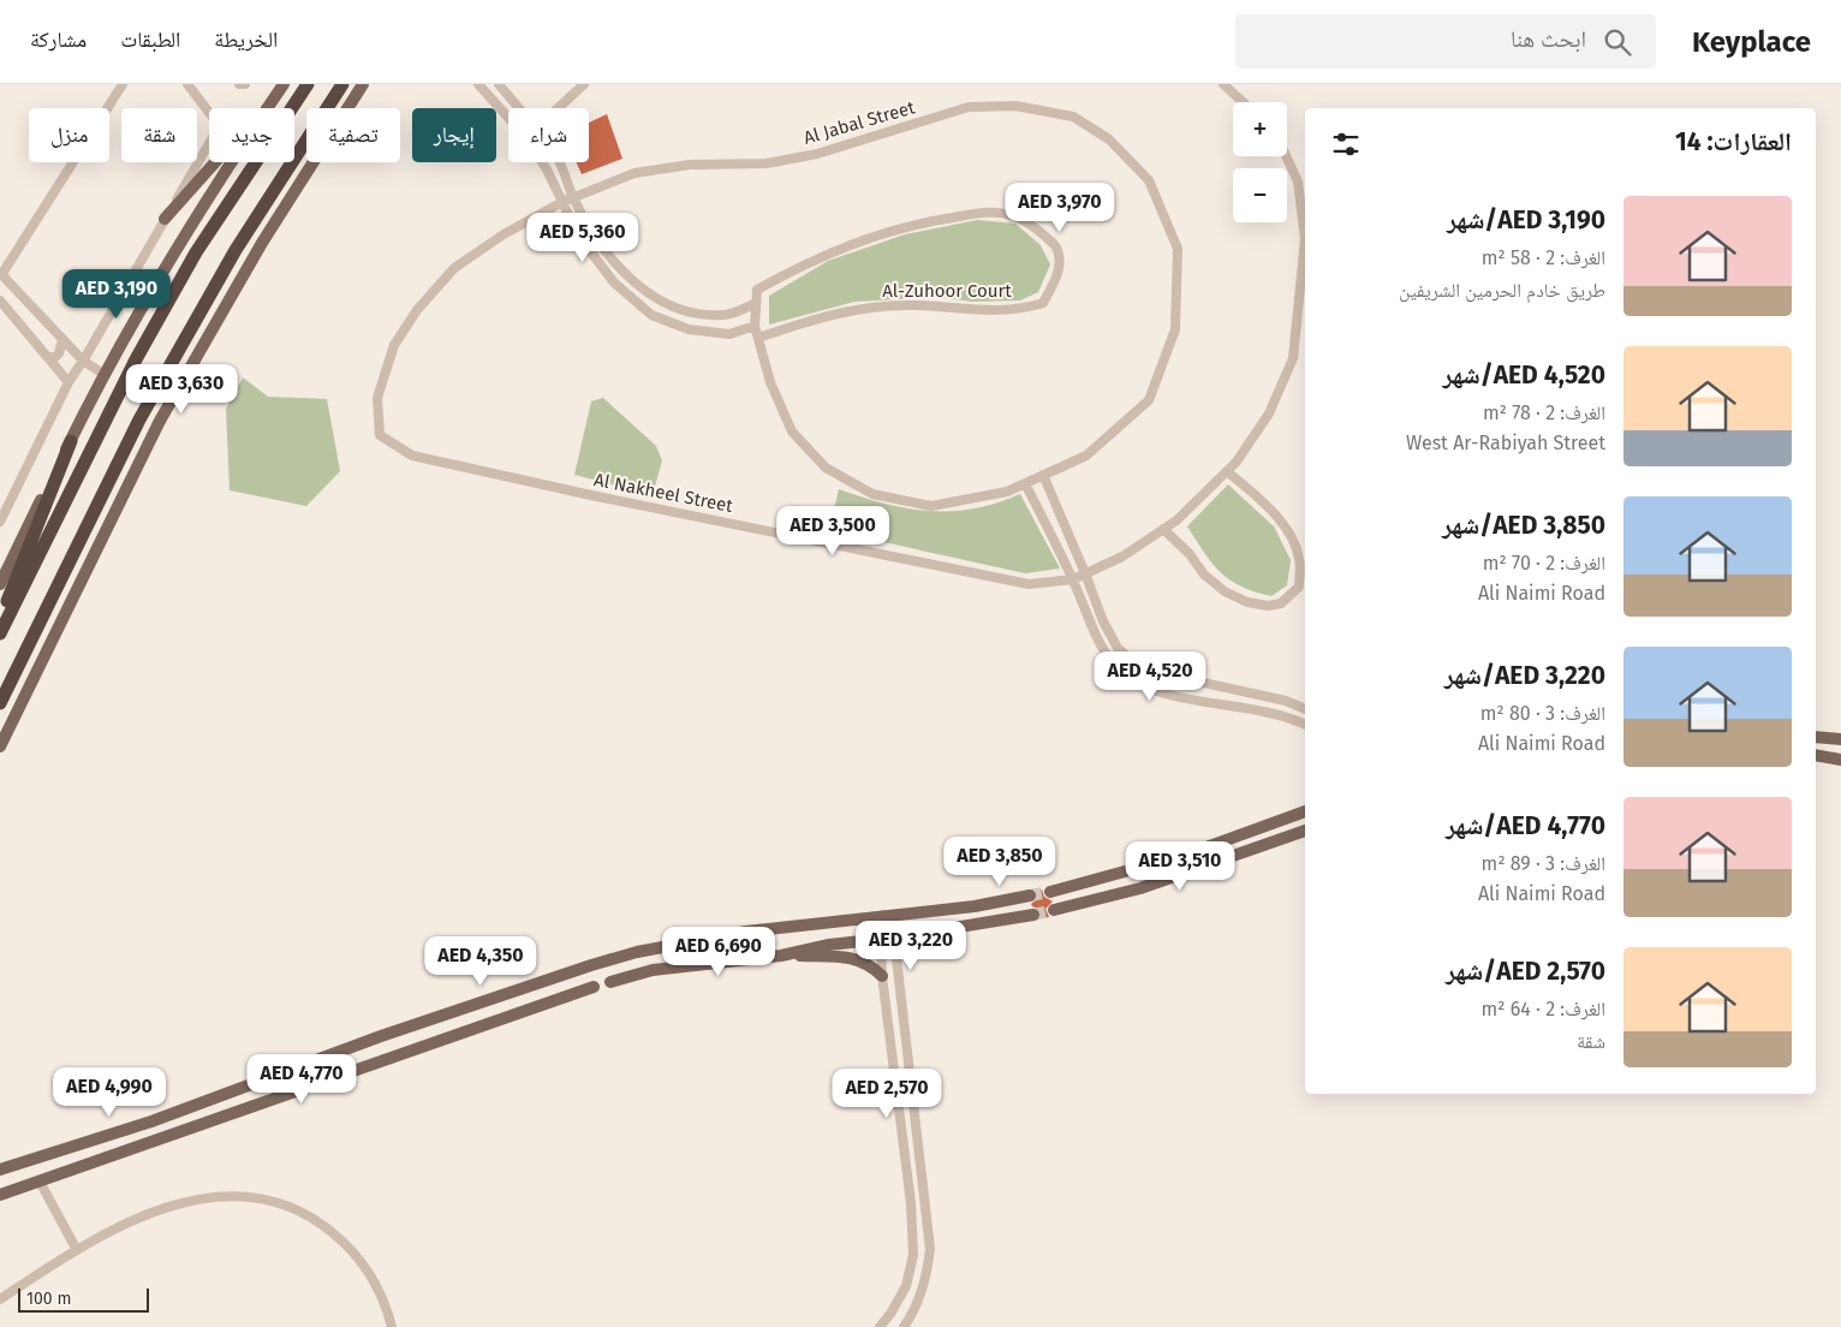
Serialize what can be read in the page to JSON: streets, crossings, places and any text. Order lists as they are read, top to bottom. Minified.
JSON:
{"streets":{"street":["Al Jabal Street","Al-Zuhoor Court","Al Nakheel Street"]},"crossings":[["Al Jabal Street","Al-Zuhoor Court"],["Al Jabal Street","Al Nakheel Street"]],"scale_bar":"100 m","page":{"header":"Keyplace","search":"ابحث هنا","nav":["الخريطة","الطبقات","مشاركة"],"map_buttons":["+","−"],"chip":["شراء","إيجار","تصفية","جديد","شقة","منزل"],"heading":"العقارات: 14","list":[{"name":"AED 3,190/شهر","note":"الغرف: 2 · 58 m² · طريق خادم الحرمين الشريفين"},{"name":"AED 4,520/شهر","note":"الغرف: 2 · 78 m² · West Ar-Rabiyah Street"},{"name":"AED 3,850/شهر","note":"الغرف: 2 · 70 m² · Ali Naimi Road"},{"name":"AED 3,220/شهر","note":"الغرف: 3 · 80 m² · Ali Naimi Road"},{"name":"AED 4,770/شهر","note":"الغرف: 3 · 89 m² · Ali Naimi Road"},{"name":"AED 2,570/شهر","note":"الغرف: 2 · 64 m² · شقة"}],"price":["AED 3,970","AED 5,360","AED 3,190","AED 3,630","AED 3,500","AED 4,520","AED 3,850","AED 3,510","AED 3,220","AED 6,690","AED 4,350","AED 4,770","AED 4,990","AED 2,570"],"scale":"100 m"}}
